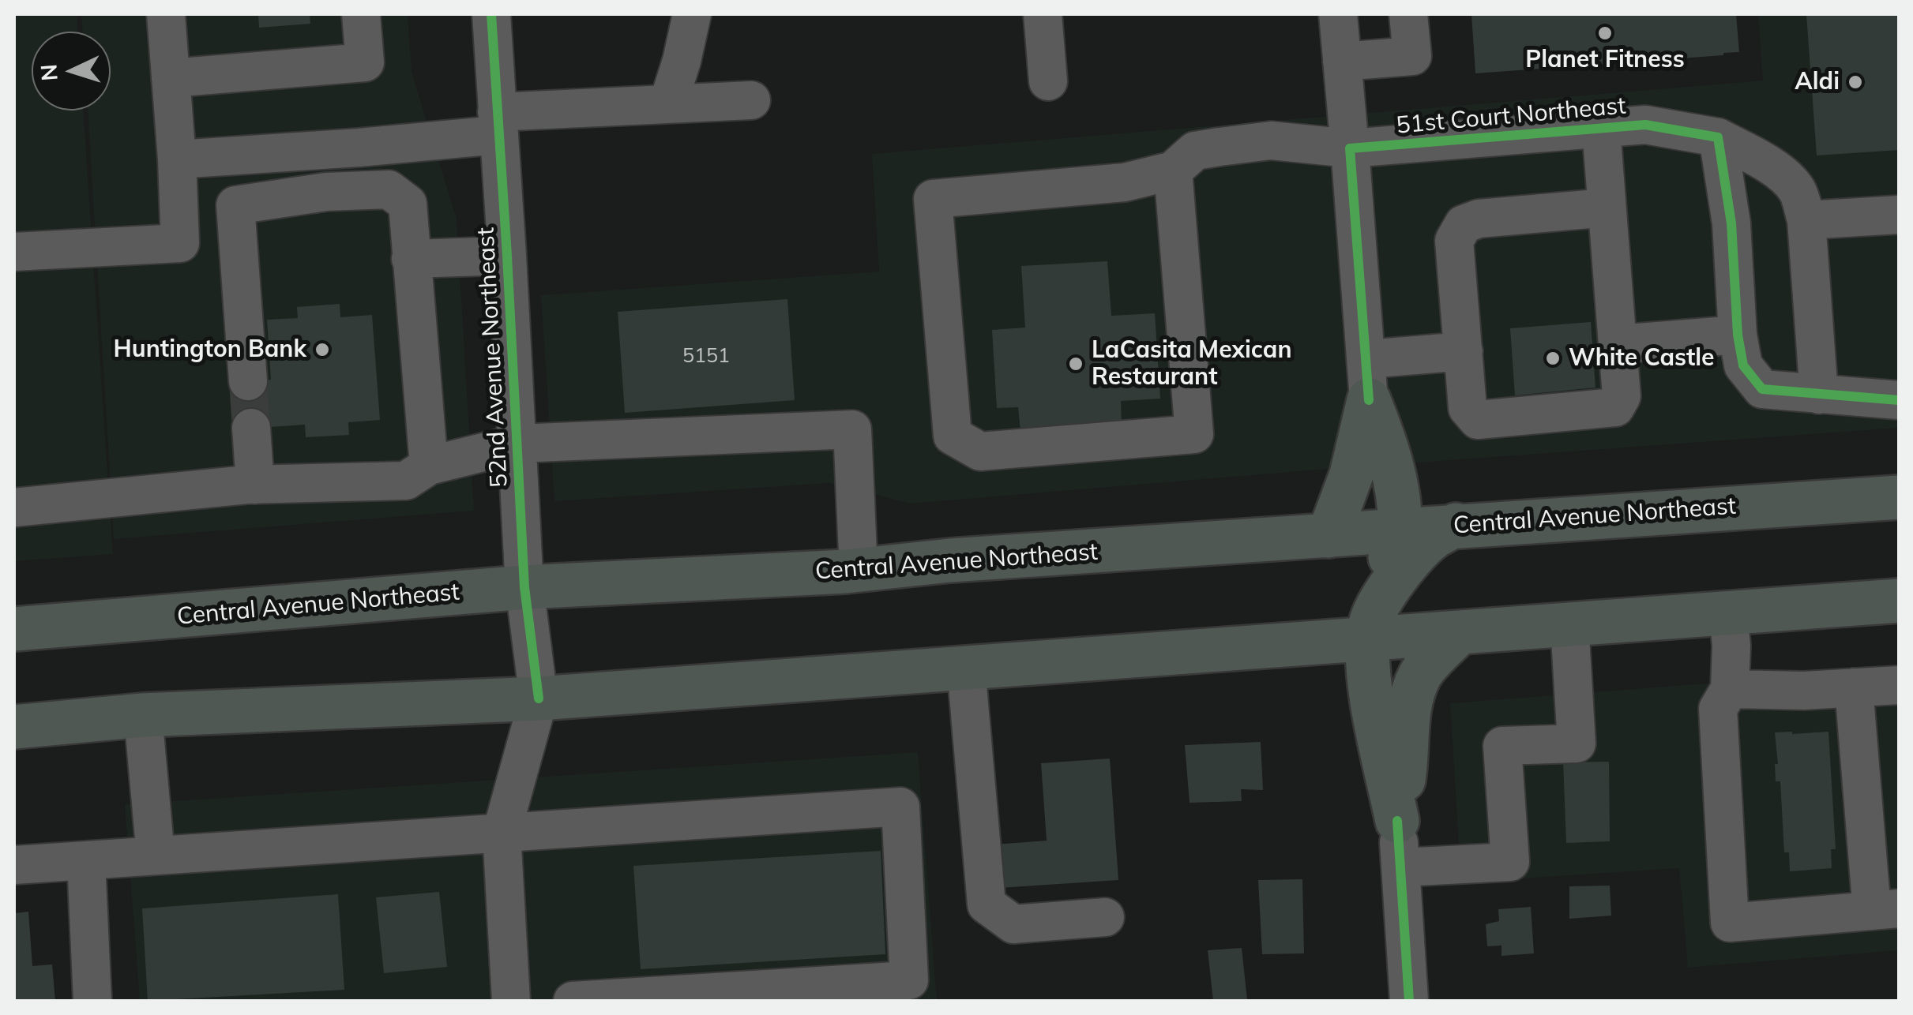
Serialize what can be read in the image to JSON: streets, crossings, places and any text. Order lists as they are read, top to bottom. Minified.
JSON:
{"streets":{"main road":["Central Avenue Northeast"],"street":["51st Court Northeast","52nd Avenue Northeast"]},"crossings":[["52nd Avenue Northeast","Central Avenue Northeast"]],"places":["Planet Fitness","Aldi","Huntington Bank","White Castle","LaCasita Mexican Restaurant"],"house_numbers":["5151"],"north":"left"}
